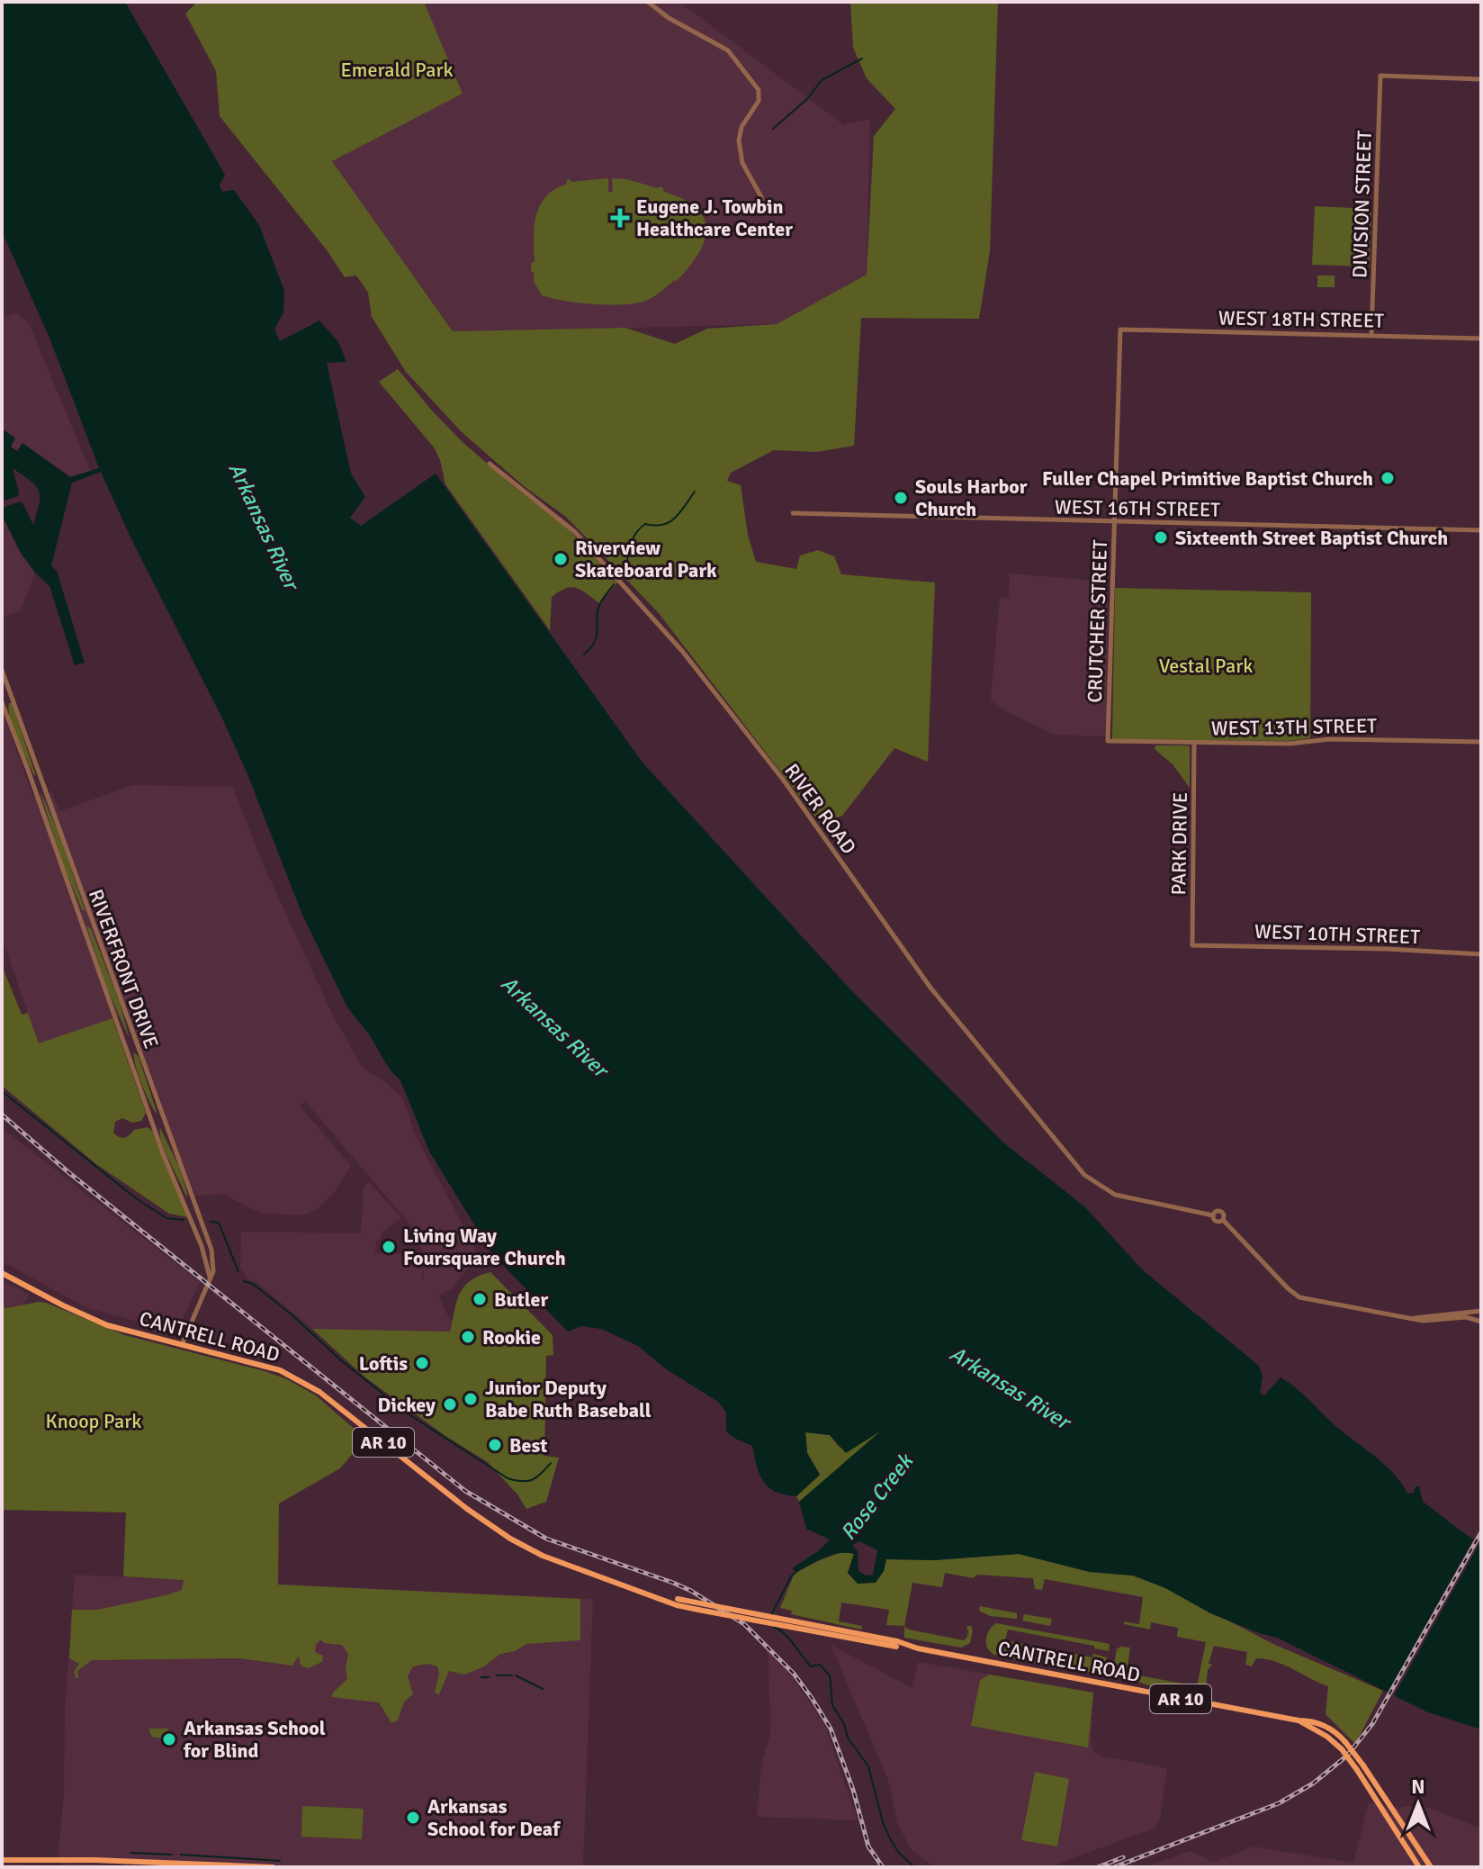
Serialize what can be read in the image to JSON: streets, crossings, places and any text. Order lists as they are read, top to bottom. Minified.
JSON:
{"streets":{"main road":["CANTRELL ROAD","AR 10"],"street":["DIVISION STREET","WEST 18TH STREET","WEST 16TH STREET","CRUTCHER STREET","WEST 13TH STREET","RIVER ROAD","PARK DRIVE","WEST 10TH STREET","RIVERFRONT DRIVE"]},"crossings":[["DIVISION STREET","WEST 18TH STREET"],["WEST 18TH STREET","CRUTCHER STREET"],["WEST 16TH STREET","CRUTCHER STREET"],["CRUTCHER STREET","WEST 13TH STREET"],["WEST 13TH STREET","PARK DRIVE"],["PARK DRIVE","WEST 10TH STREET"],["RIVERFRONT DRIVE","CANTRELL ROAD"],["CANTRELL ROAD","AR 10"]],"water":["Arkansas River","Rose Creek"],"parks":["Emerald Park","Vestal Park","Knoop Park"],"places":{"health":["Eugene J. Towbin Healthcare Center"],"other":["Fuller Chapel Primitive Baptist Church","Souls Harbor Church","Sixteenth Street Baptist Church","Riverview Skateboard Park","Living Way Foursquare Church","Butler","Rookie","Loftis","Junior Deputy Babe Ruth Baseball","Dickey","Best","Arkansas School for Blind","Arkansas School for Deaf"]},"north":"top"}
